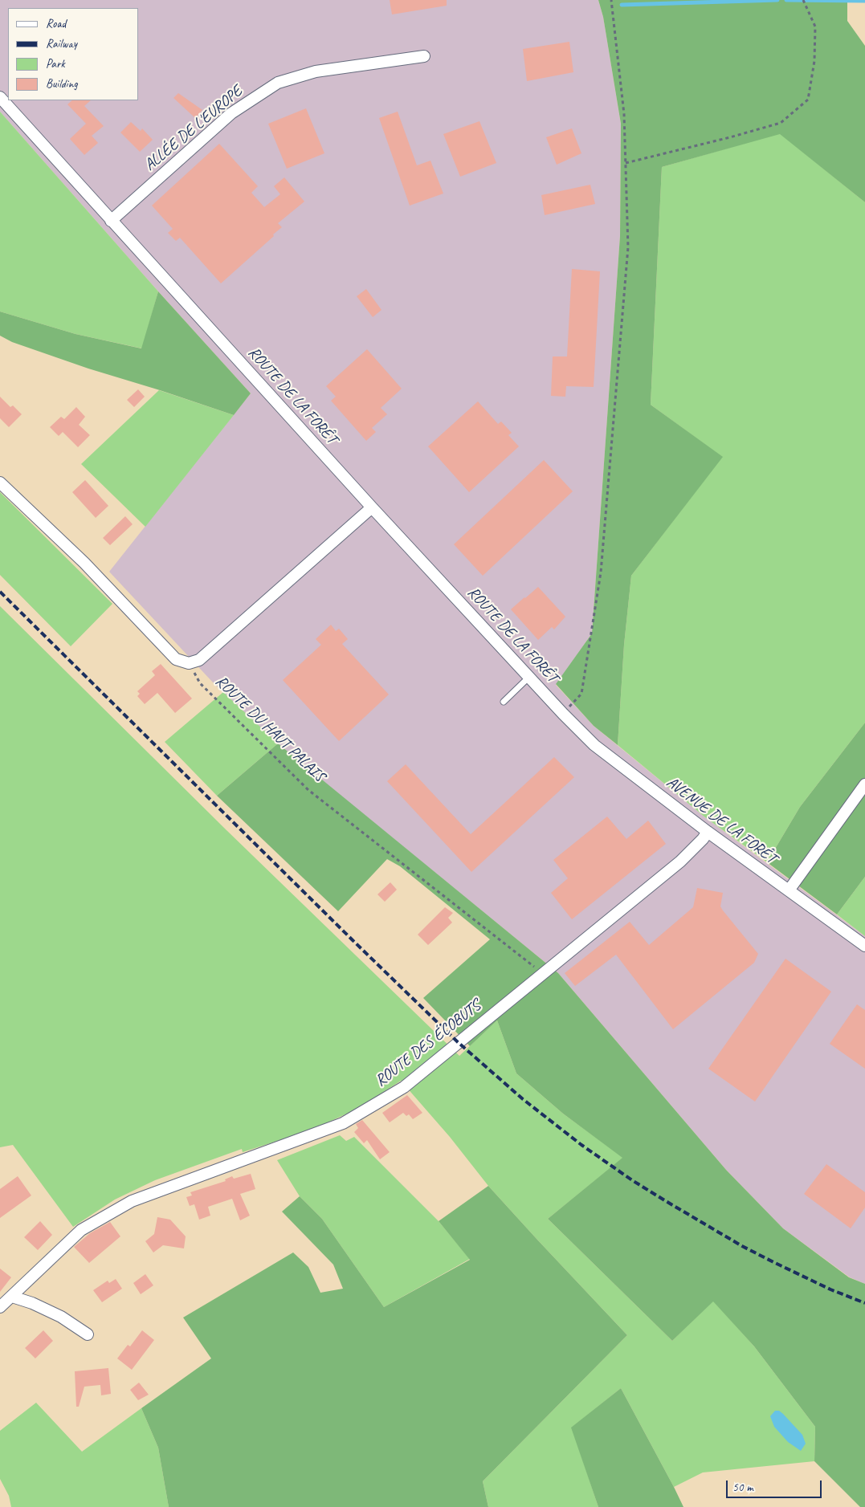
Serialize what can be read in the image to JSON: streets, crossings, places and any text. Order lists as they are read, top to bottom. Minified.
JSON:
{"streets":{"street":["ALLÉE DE L'EUROPE","ROUTE DE LA FORÊT","AVENUE DE LA FORÊT","ROUTE DES ÉCOBUTS"],"path":["ROUTE DU HAUT PALAIS"]},"crossings":[["ALLÉE DE L'EUROPE","ROUTE DE LA FORÊT"],["ROUTE DE LA FORÊT","AVENUE DE LA FORÊT"],["ROUTE DU HAUT PALAIS","ROUTE DES ÉCOBUTS"],["AVENUE DE LA FORÊT","ROUTE DES ÉCOBUTS"]],"legend":["Road","Railway","Park","Building"],"scale_bar":"50 m"}
